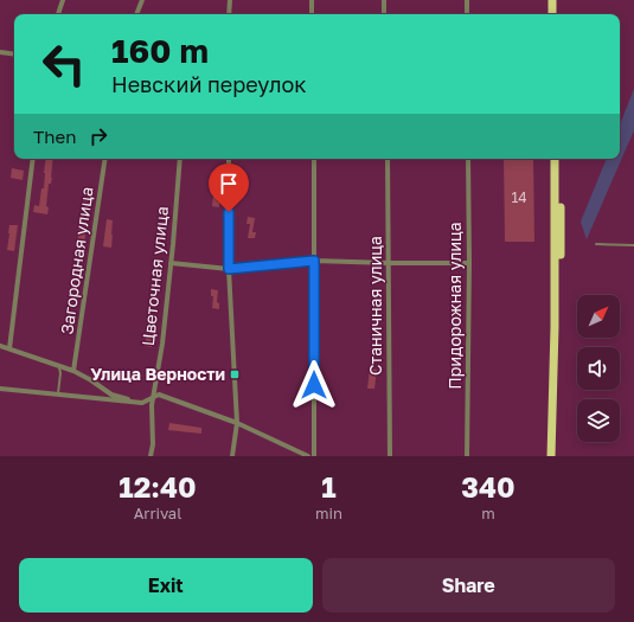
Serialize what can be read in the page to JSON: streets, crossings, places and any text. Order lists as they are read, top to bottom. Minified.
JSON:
{"streets":{"street":["Загородная улица","Цветочная улица","Станичная улица","Придорожная улица"]},"places":{"transit":["Улица Верности"]},"house_numbers":["14"],"north":"top right","page":{"turn":["160 m","Невский переулок"],"then":"Then","eta":["12:40","Arrival","1","min","340","m"],"buttons":["Exit","Share"]}}
